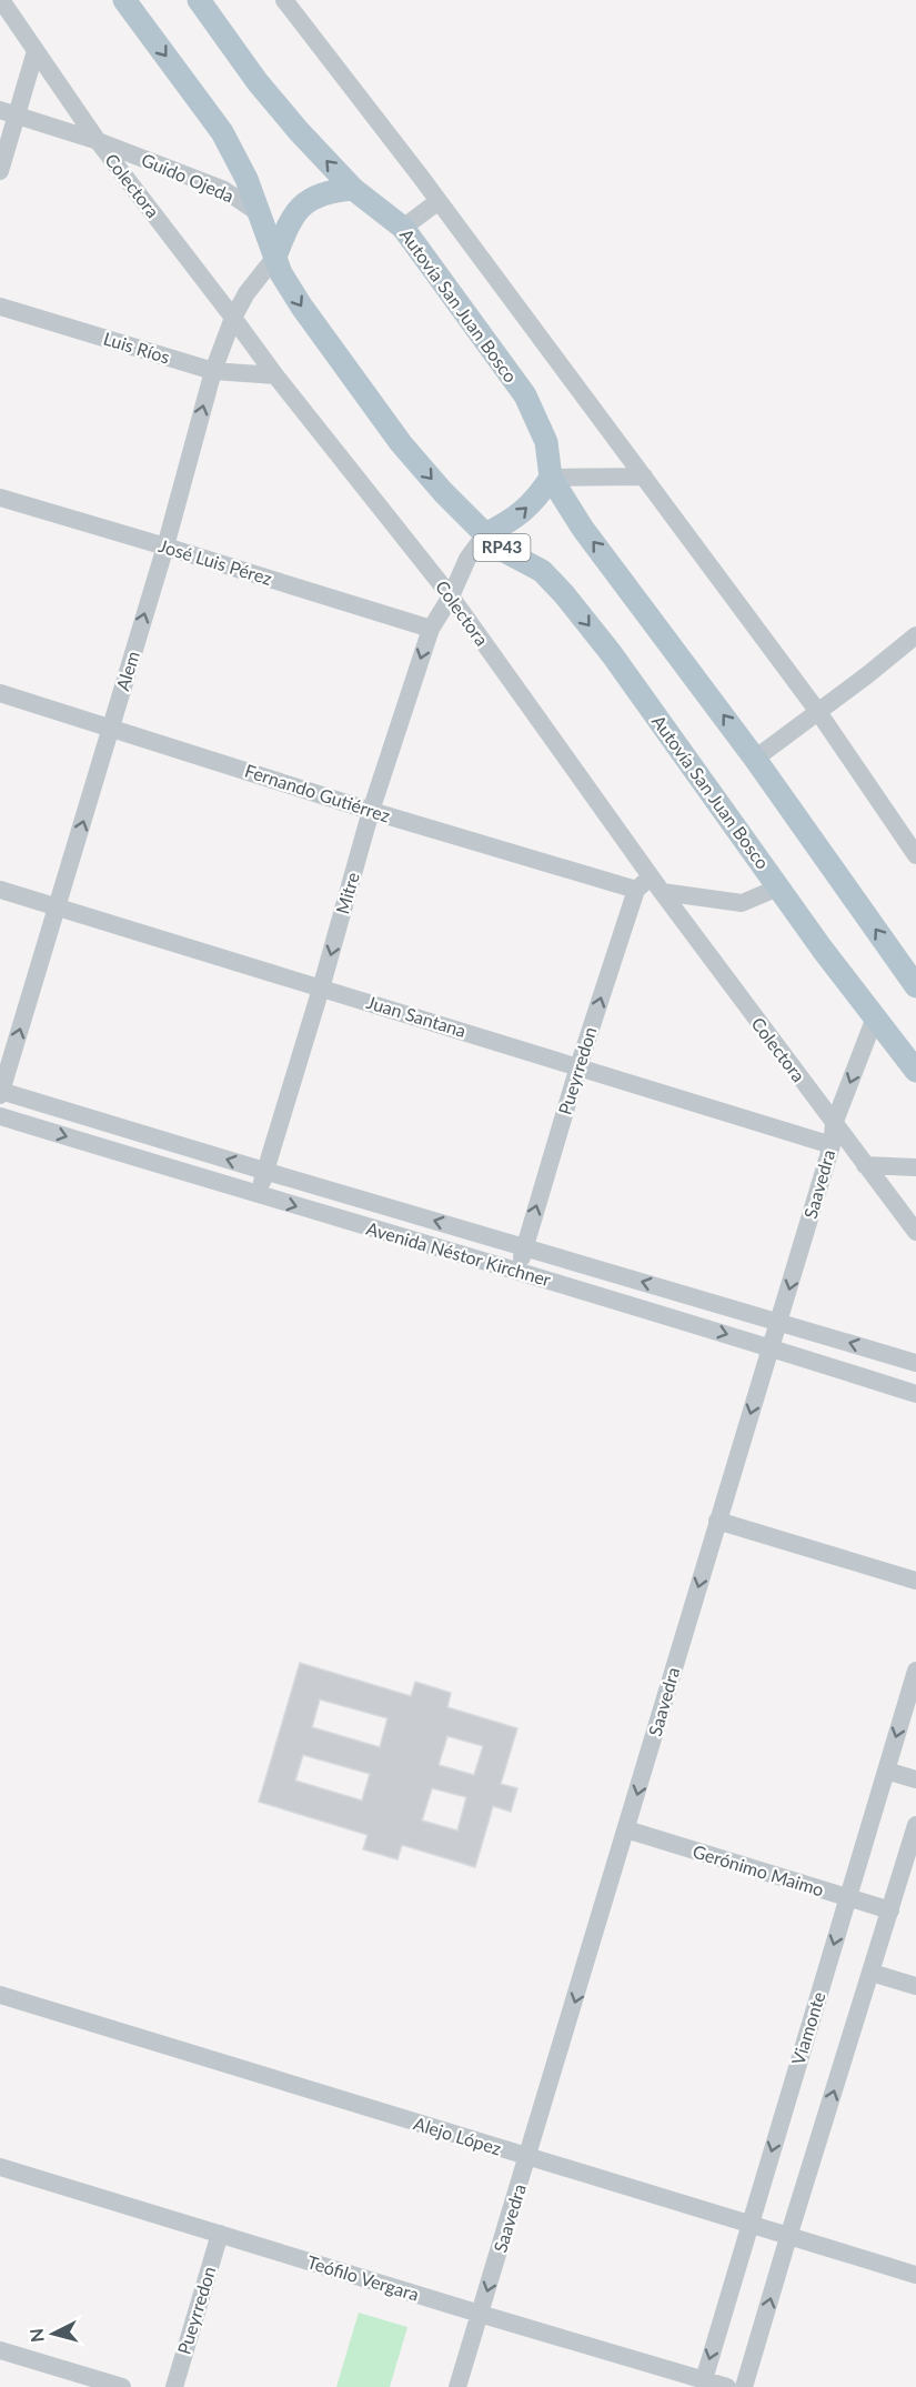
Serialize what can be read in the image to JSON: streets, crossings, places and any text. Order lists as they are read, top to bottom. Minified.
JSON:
{"streets":{"main road":["Autovía San Juan Bosco","RP43"],"street":["Guido Ojeda","Colectora","Luis Ríos","José Luis Pérez","Alem","Fernando Gutiérrez","Mitre","Juan Santana","Pueyrredon","Saavedra","Avenida Néstor Kirchner","Gerónimo Maimo","Viamonte","Alejo López","Teófilo Vergara"]},"crossings":[["Guido Ojeda","Colectora"],["Guido Ojeda","Autovía San Juan Bosco"],["Colectora","Luis Ríos"],["Colectora","Alem"],["Colectora","Mitre"],["Colectora","Saavedra"],["Autovía San Juan Bosco","RP43"],["Autovía San Juan Bosco","Alem"],["Autovía San Juan Bosco","Mitre"],["Autovía San Juan Bosco","Saavedra"],["Luis Ríos","Alem"],["RP43","Mitre"],["José Luis Pérez","Alem"],["José Luis Pérez","Mitre"],["Alem","Fernando Gutiérrez"],["Alem","Juan Santana"],["Alem","Avenida Néstor Kirchner"],["Fernando Gutiérrez","Mitre"],["Fernando Gutiérrez","Pueyrredon"],["Mitre","Juan Santana"],["Mitre","Avenida Néstor Kirchner"],["Juan Santana","Pueyrredon"],["Juan Santana","Saavedra"],["Pueyrredon","Avenida Néstor Kirchner"],["Pueyrredon","Teófilo Vergara"],["Saavedra","Avenida Néstor Kirchner"],["Saavedra","Gerónimo Maimo"],["Saavedra","Alejo López"],["Saavedra","Teófilo Vergara"],["Gerónimo Maimo","Viamonte"],["Viamonte","Alejo López"],["Viamonte","Teófilo Vergara"]],"one_way":["Alem","Mitre","Pueyrredon","Saavedra"],"north":"left"}
